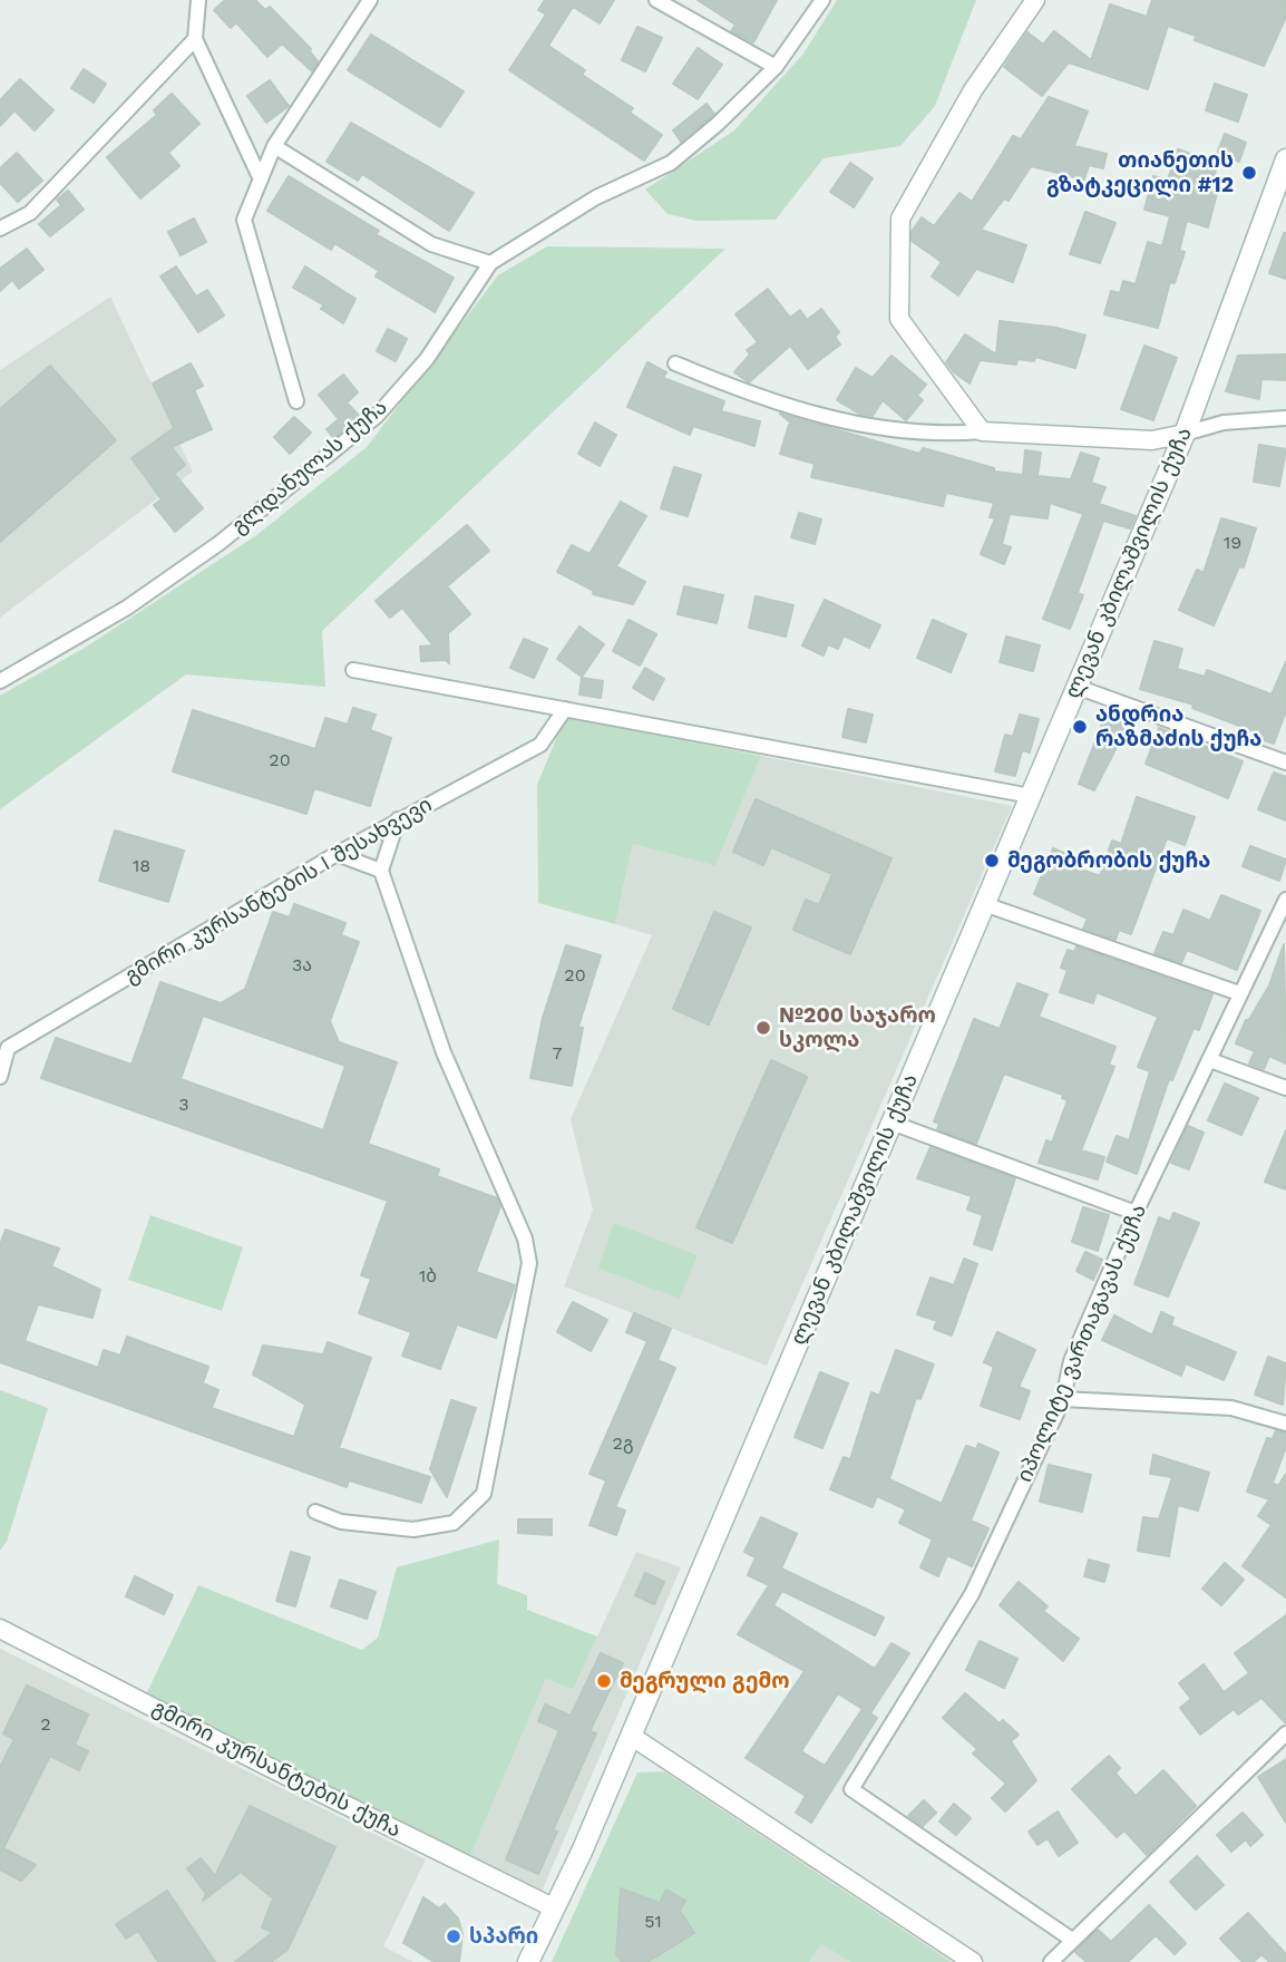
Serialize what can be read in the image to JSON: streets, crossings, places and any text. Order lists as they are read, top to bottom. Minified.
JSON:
{"streets":{"main road":["ლევან კბილაშვილის ქუჩა"],"street":["გლდანულას ქუჩა","გმირი კურსანტების I შესახვევი","იპოლიტე ვართაგავას ქუჩა","გმირი კურსანტების ქუჩა"]},"crossings":[["ლევან კბილაშვილის ქუჩა","გმირი კურსანტების ქუჩა"]],"places":["თიანეთის გზატკეცილი #12","ანდრია რაზმაძის ქუჩა","მეგობრობის ქუჩა","№200 საჯარო სკოლა","მეგრული გემო","სპარი"],"house_numbers":["19","20","18","3ა","20","7","3","1ბ","2გ","2","51"]}
